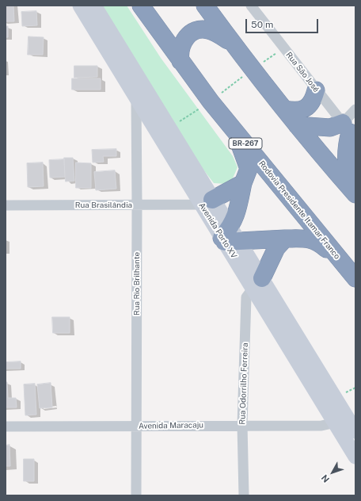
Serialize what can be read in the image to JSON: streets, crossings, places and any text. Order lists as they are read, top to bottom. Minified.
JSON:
{"streets":{"highway":["BR-267","Rodovia Presidente Itamar Franco"],"street":["Rua São José","Rua Brasilândia","Avenida Porto XV","Rua Rio Brilhante","Rua Odorrilho Ferreira","Avenida Maracaju"]},"crossings":[["Rua Brasilândia","Avenida Porto XV"],["Rua Brasilândia","Rua Rio Brilhante"],["Avenida Porto XV","Rua Rio Brilhante"],["Avenida Porto XV","Rua Odorrilho Ferreira"],["Avenida Porto XV","Avenida Maracaju"],["Rua Rio Brilhante","Avenida Maracaju"],["Rua Odorrilho Ferreira","Avenida Maracaju"]],"scale_bar":"50 m","north":"bottom left"}
